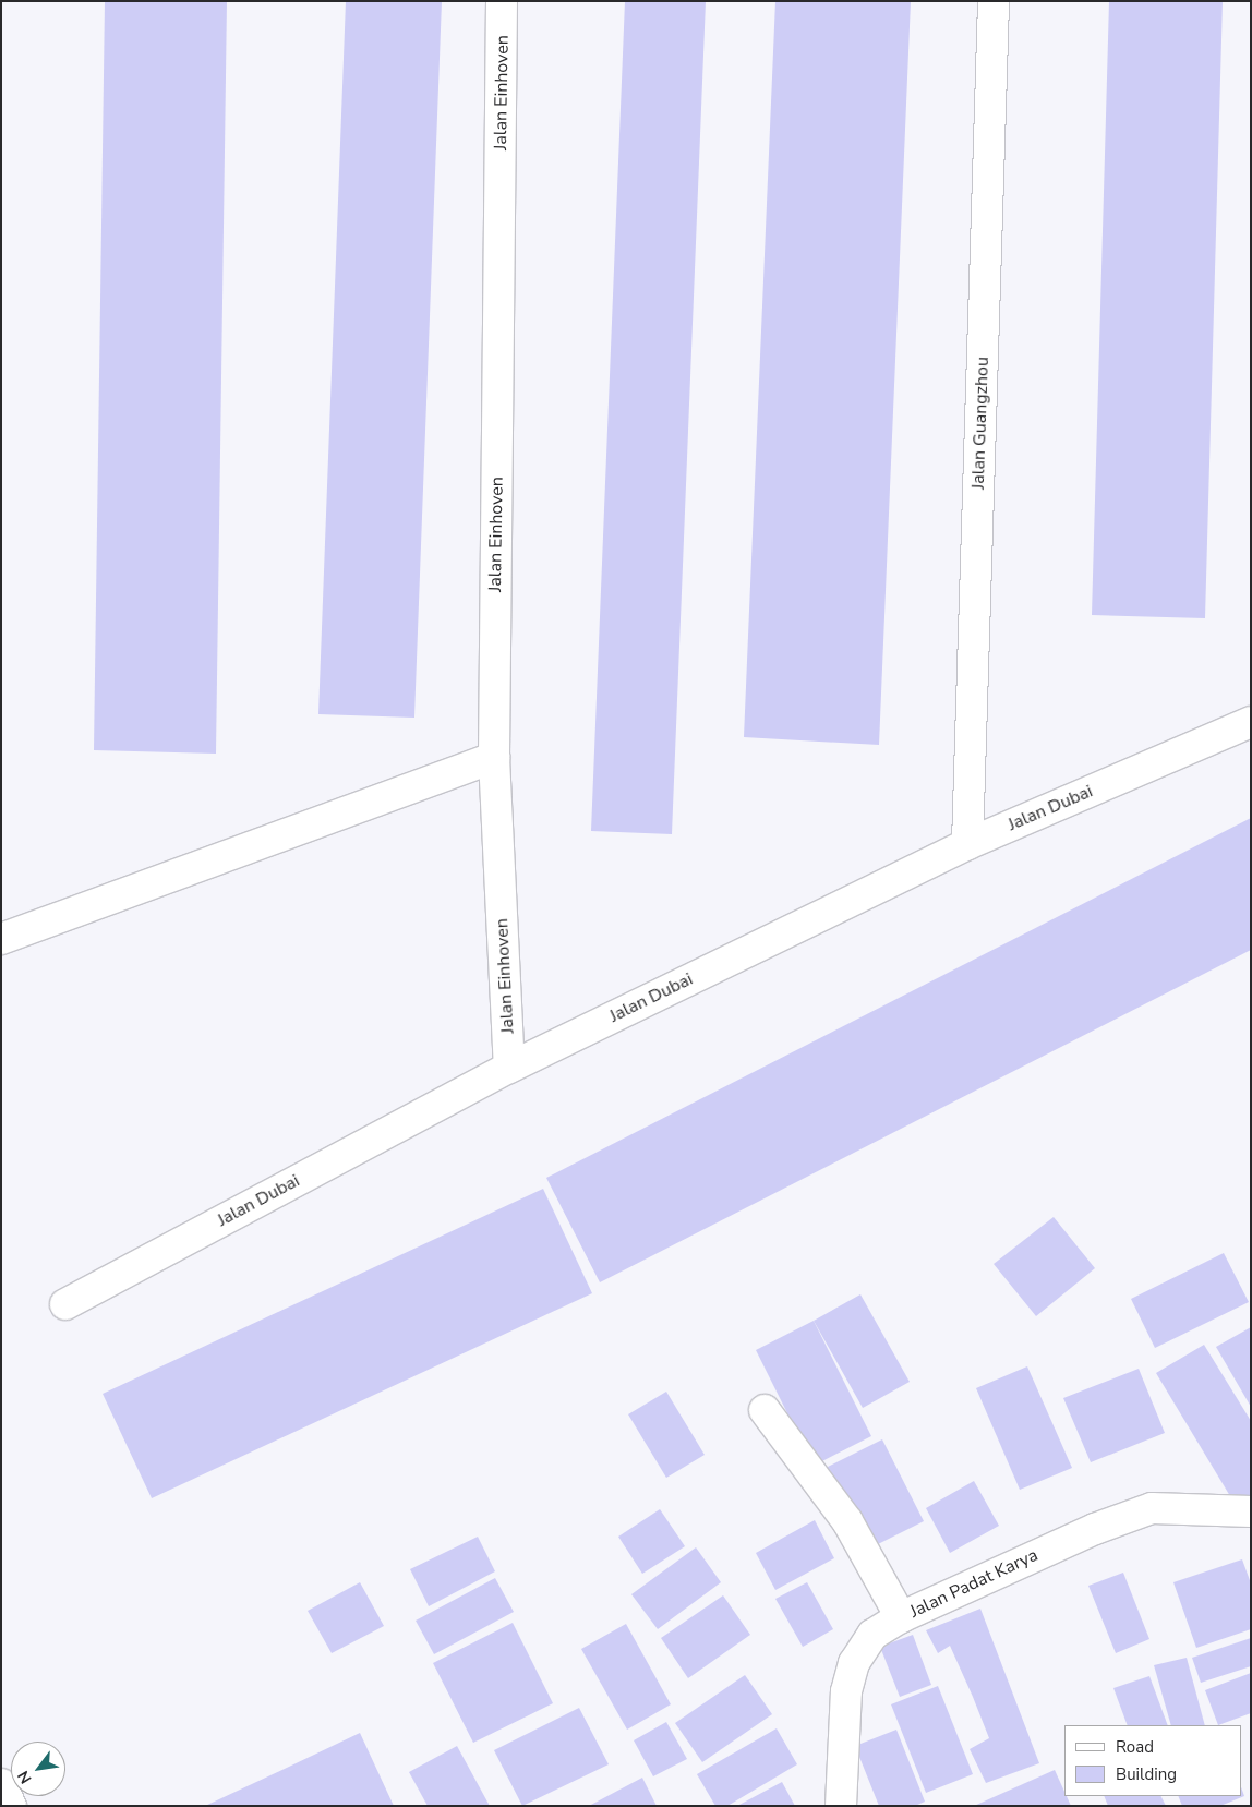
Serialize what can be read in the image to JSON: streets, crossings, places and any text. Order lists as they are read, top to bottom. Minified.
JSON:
{"streets":{"street":["Jalan Einhoven","Jalan Guangzhou","Jalan Dubai","Jalan Padat Karya"]},"crossings":[["Jalan Einhoven","Jalan Dubai"],["Jalan Guangzhou","Jalan Dubai"]],"legend":["Road","Building"],"north":"bottom left"}
